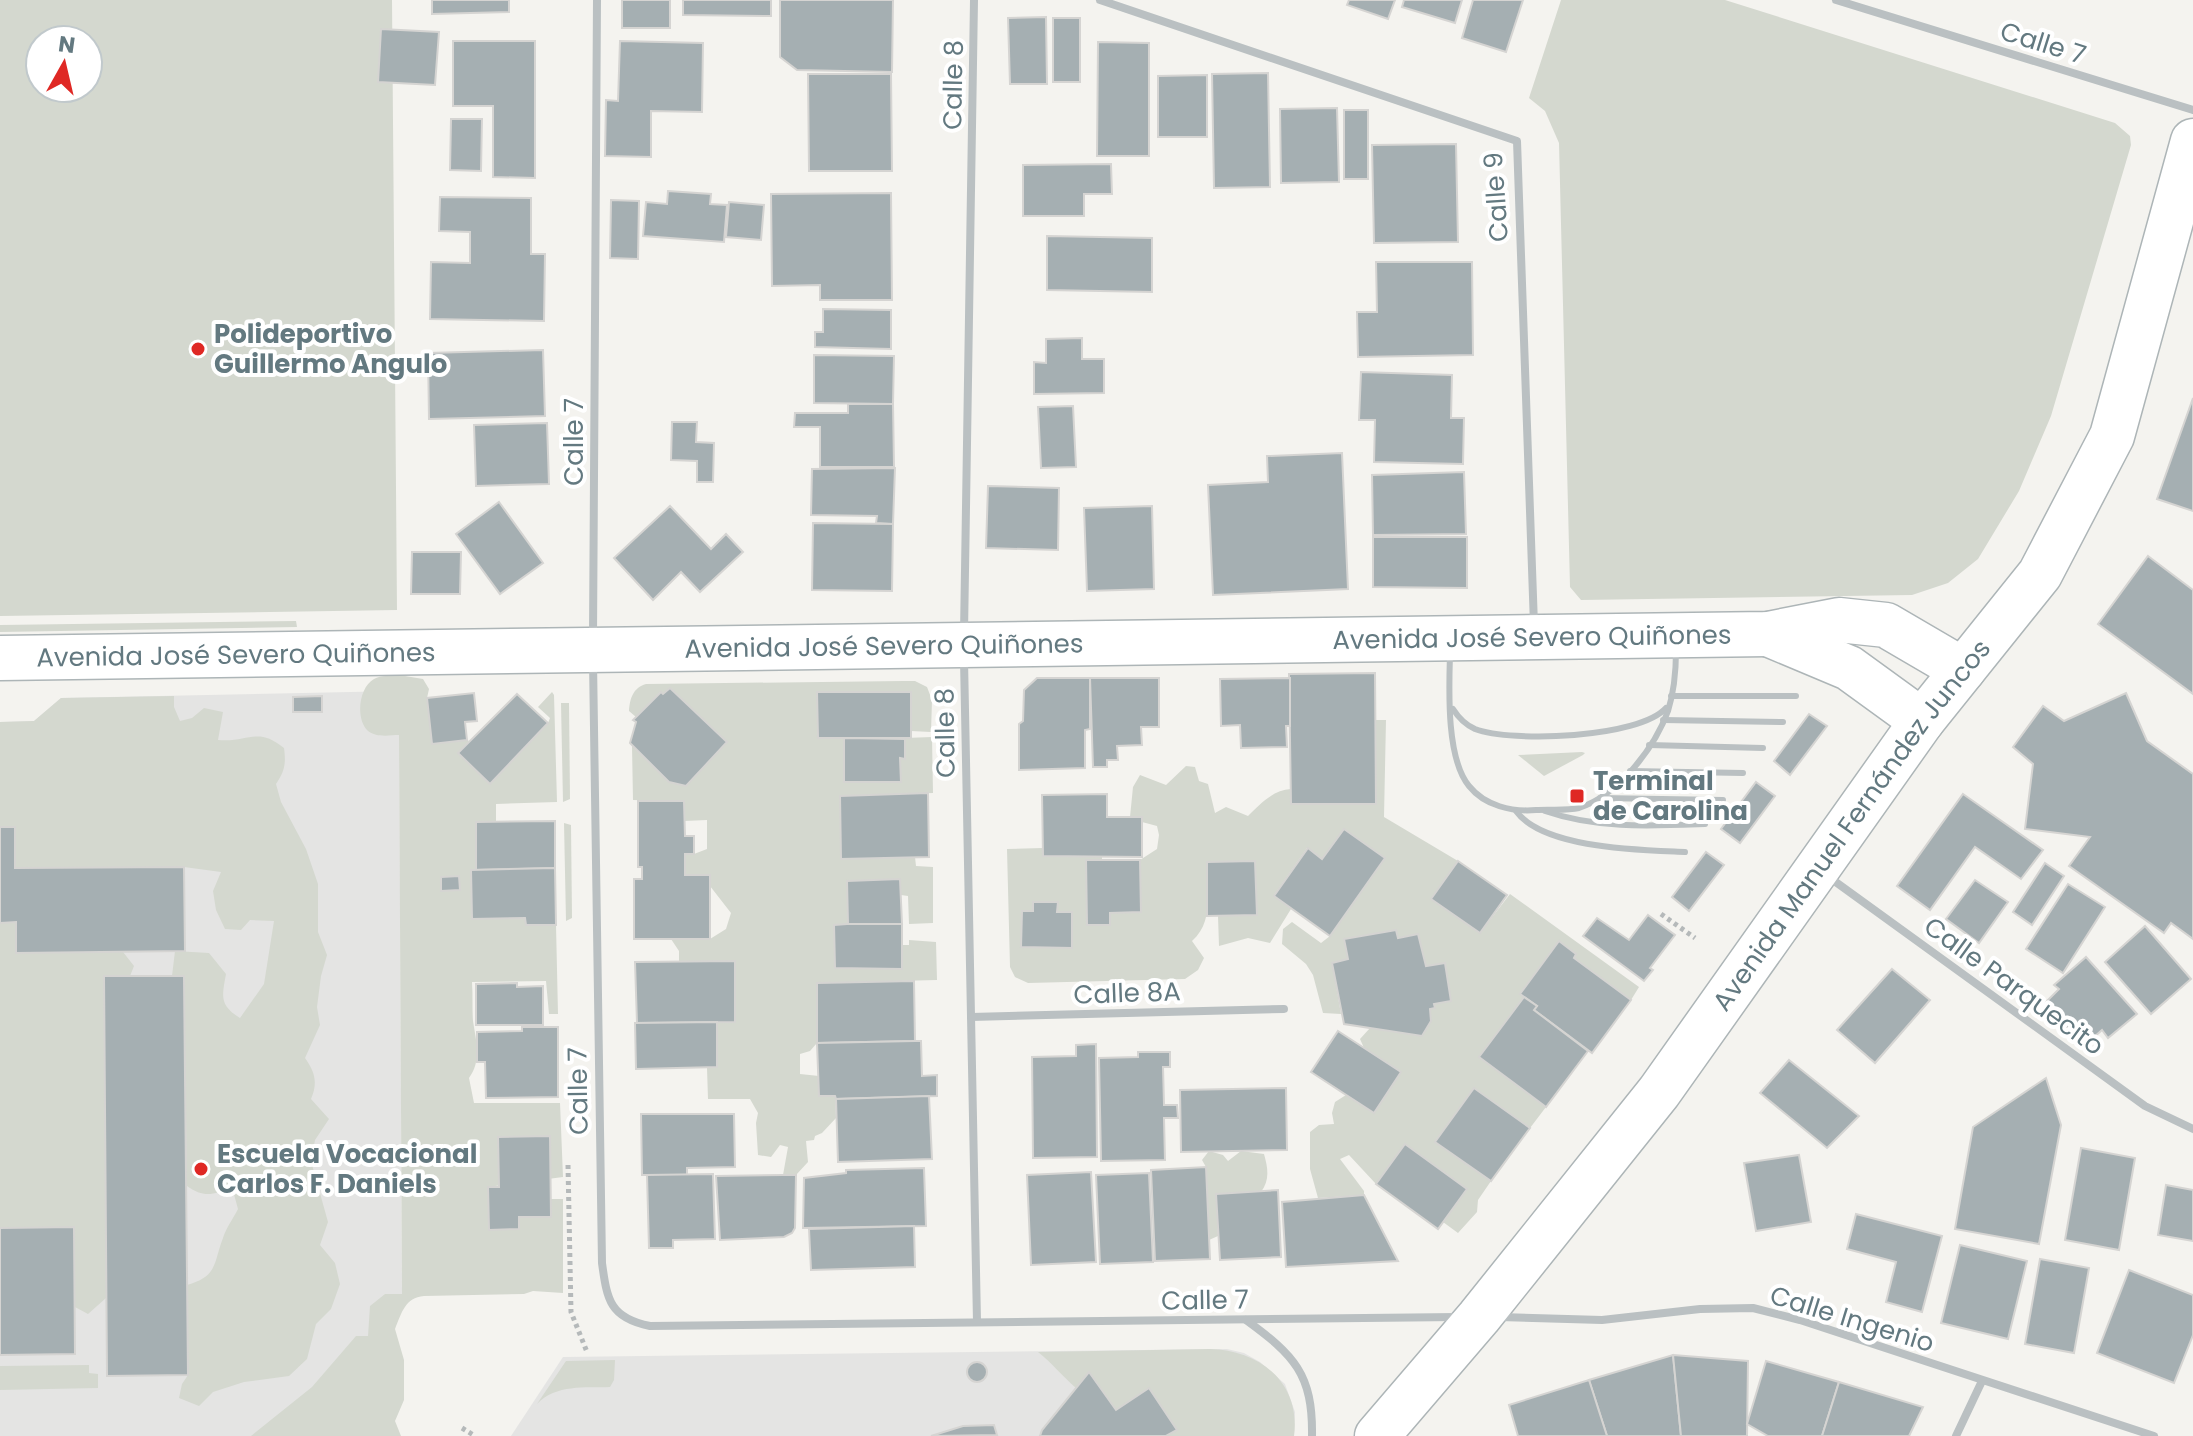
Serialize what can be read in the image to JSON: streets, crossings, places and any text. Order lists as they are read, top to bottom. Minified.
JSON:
{"streets":{"street":["Calle 7","Calle 8","Calle 9","Avenida José Severo Quiñones","Avenida Manuel Fernández Juncos","Calle Parquecito","Calle 8A","Calle Ingenio"]},"crossings":[["Calle 7","Calle 8"],["Calle 7","Avenida José Severo Quiñones"],["Calle 7","Avenida Manuel Fernández Juncos"],["Calle 7","Calle Ingenio"],["Calle 8","Avenida José Severo Quiñones"],["Calle 8","Calle 8A"],["Calle 9","Avenida José Severo Quiñones"],["Avenida José Severo Quiñones","Avenida Manuel Fernández Juncos"],["Avenida Manuel Fernández Juncos","Calle Parquecito"],["Avenida Manuel Fernández Juncos","Calle Ingenio"]],"places":{"other":["Polideportivo Guillermo Angulo","Escuela Vocacional Carlos F. Daniels"],"transit":["Terminal de Carolina"]},"north":"top"}
